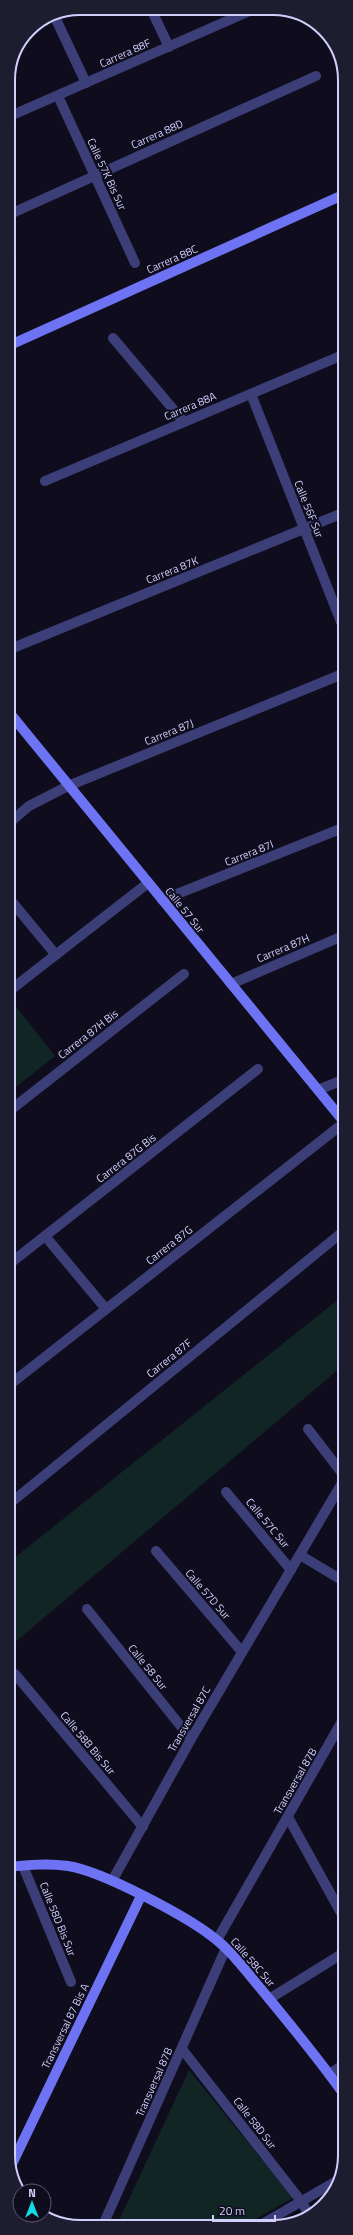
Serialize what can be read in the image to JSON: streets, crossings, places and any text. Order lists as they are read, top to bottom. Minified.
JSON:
{"streets":{"street":["Carrera 88F","Carrera 88D","Calle 57K Bis Sur","Carrera 88C","Carrera 88A","Calle 56F Sur","Carrera 87K","Carrera 87J","Carrera 87I","Calle 57 Sur","Carrera 87H","Carrera 87H Bis","Carrera 87G Bis","Carrera 87G","Carrera 87F","Calle 57C Sur","Calle 57D Sur","Calle 58 Sur","Transversal 87C","Calle 58B Bis Sur","Transversal 87B","Calle 58D Bis Sur","Calle 58C Sur","Transversal 87 Bis A","Calle 58D Sur"]},"crossings":[["Carrera 88F","Calle 57K Bis Sur"],["Carrera 88D","Calle 57K Bis Sur"],["Carrera 88A","Calle 56F Sur"],["Calle 56F Sur","Carrera 87K"],["Carrera 87J","Calle 57 Sur"],["Carrera 87I","Calle 57 Sur"],["Calle 57 Sur","Carrera 87H"],["Calle 57C Sur","Transversal 87C"],["Calle 57D Sur","Transversal 87C"],["Calle 58 Sur","Transversal 87C"],["Transversal 87C","Calle 58B Bis Sur"],["Transversal 87C","Calle 58C Sur"],["Transversal 87B","Calle 58C Sur"],["Transversal 87B","Calle 58D Sur"],["Calle 58C Sur","Transversal 87 Bis A"]],"scale_bar":"20 m","north":"top"}
